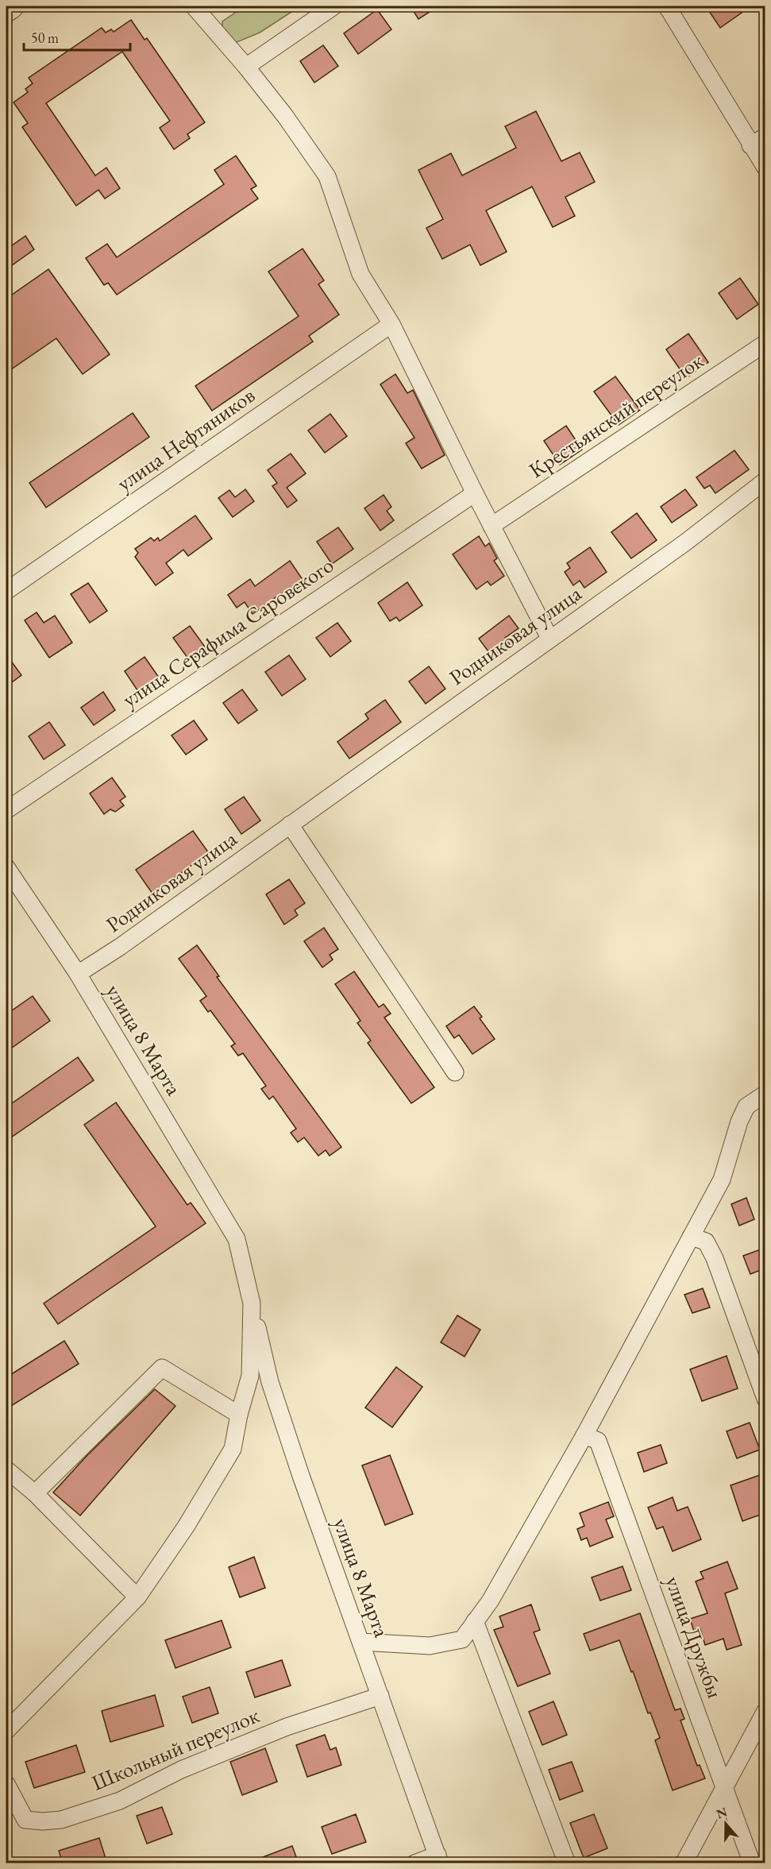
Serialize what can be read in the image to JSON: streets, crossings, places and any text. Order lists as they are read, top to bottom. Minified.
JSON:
{"streets":{"street":["Крестьянский переулок","улица Нефтяников","улица Серафима Саровского","Родниковая улица","улица 8 Марта","улица Дружбы","Школьный переулок"]},"crossings":[["Родниковая улица","улица 8 Марта"],["улица 8 Марта","Школьный переулок"]],"scale_bar":"50 m","north":"top"}
